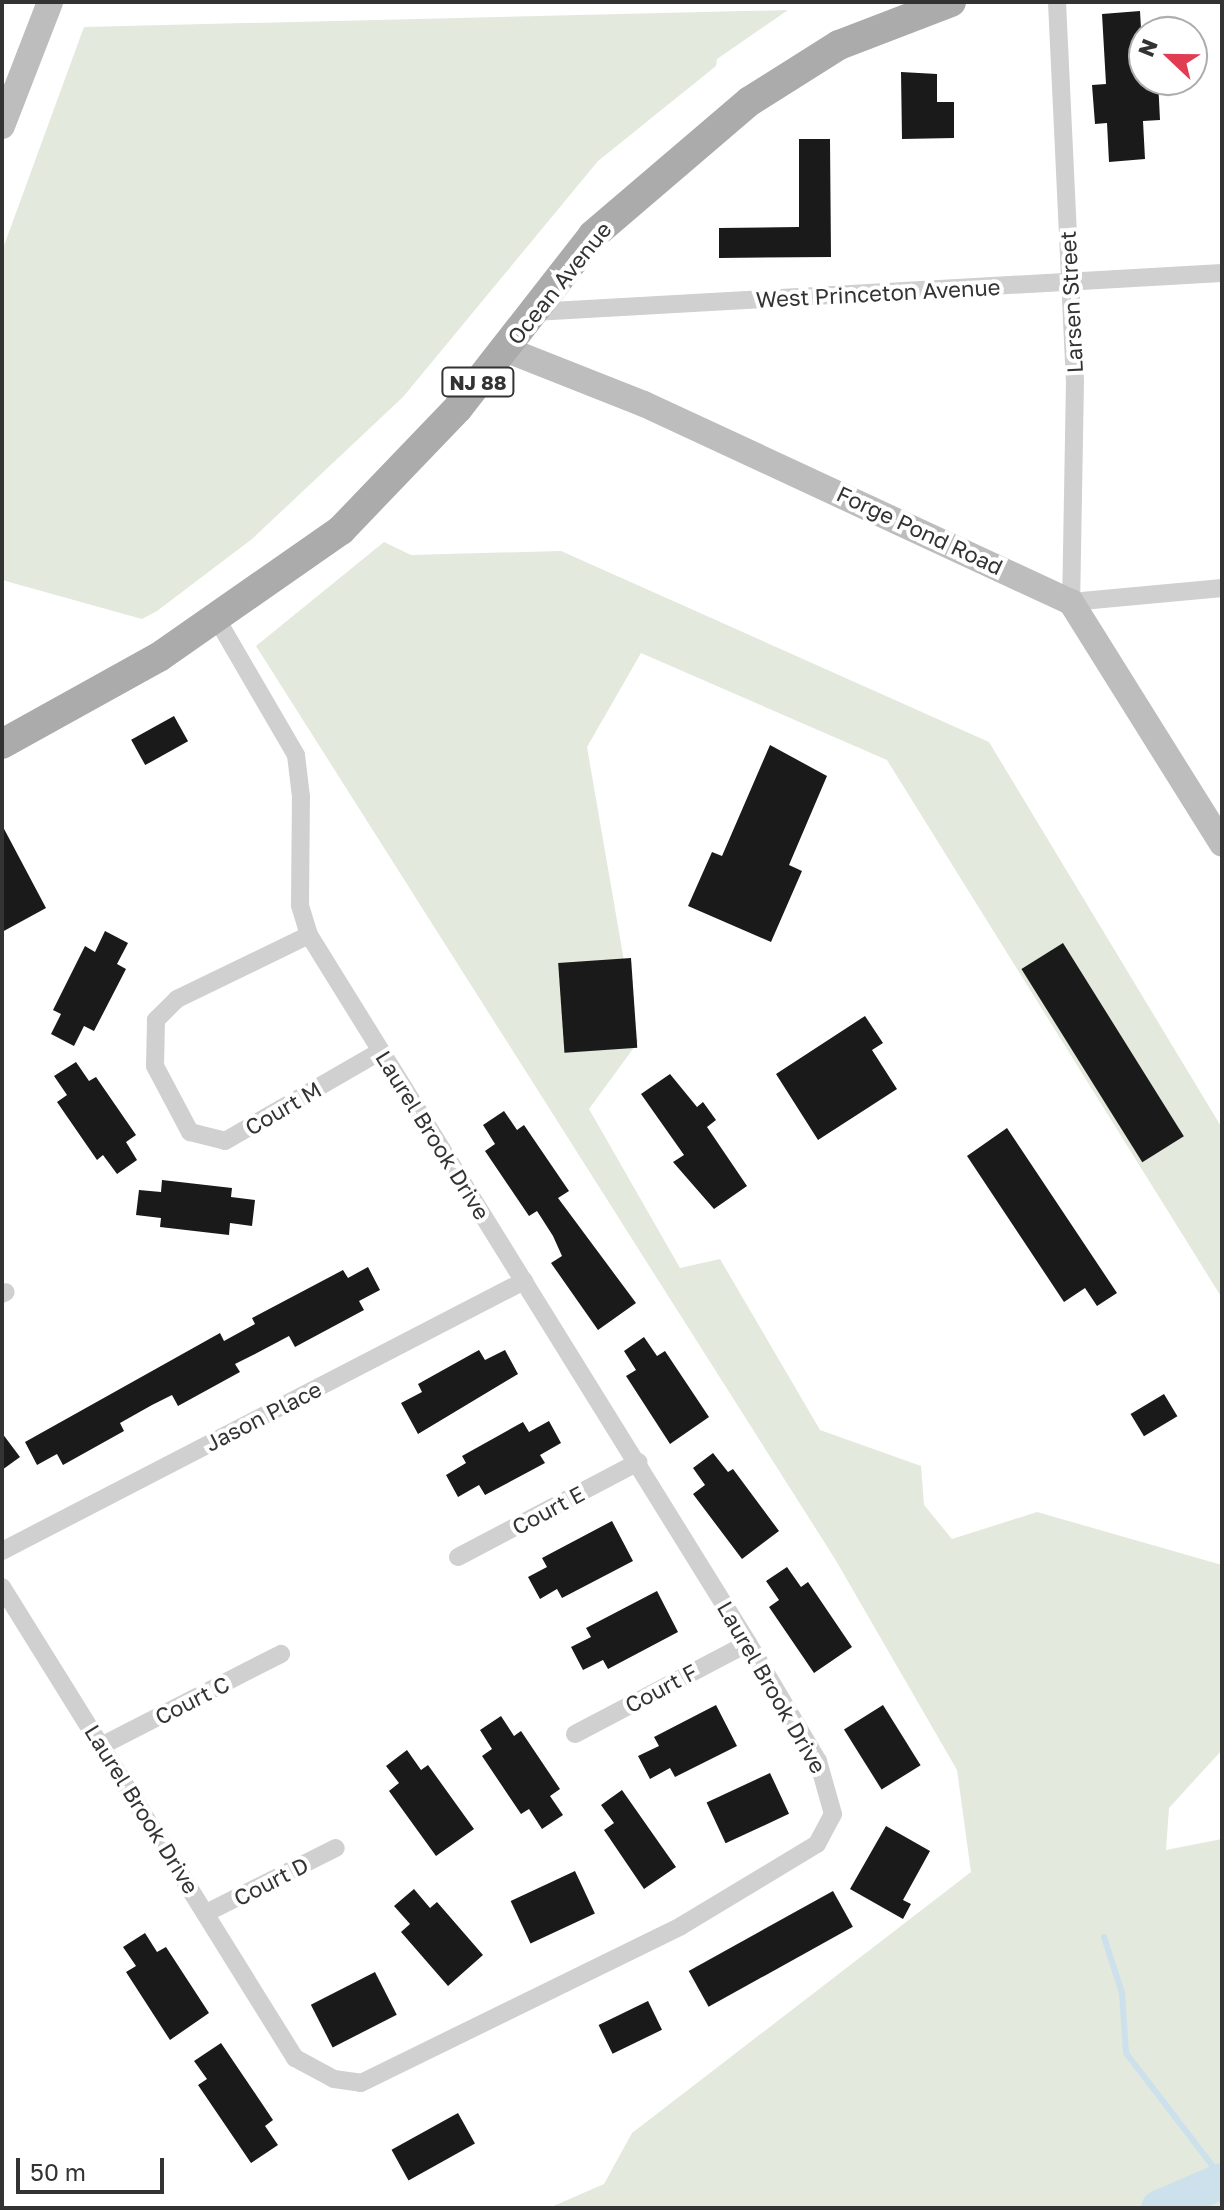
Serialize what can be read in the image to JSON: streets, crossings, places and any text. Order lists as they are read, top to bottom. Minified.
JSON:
{"streets":{"main road":["Ocean Avenue","NJ 88"],"street":["West Princeton Avenue","Larsen Street","Forge Pond Road","Court M","Laurel Brook Drive","Jason Place","Court E","Court F","Court C","Court D"]},"crossings":[["Ocean Avenue","West Princeton Avenue"],["Ocean Avenue","Forge Pond Road"],["Ocean Avenue","Laurel Brook Drive"],["West Princeton Avenue","Larsen Street"],["Larsen Street","Forge Pond Road"],["Court M","Laurel Brook Drive"],["Laurel Brook Drive","Jason Place"],["Laurel Brook Drive","Court E"],["Laurel Brook Drive","Court F"],["Laurel Brook Drive","Court C"],["Laurel Brook Drive","Court D"]],"scale_bar":"50 m","north":"left"}
